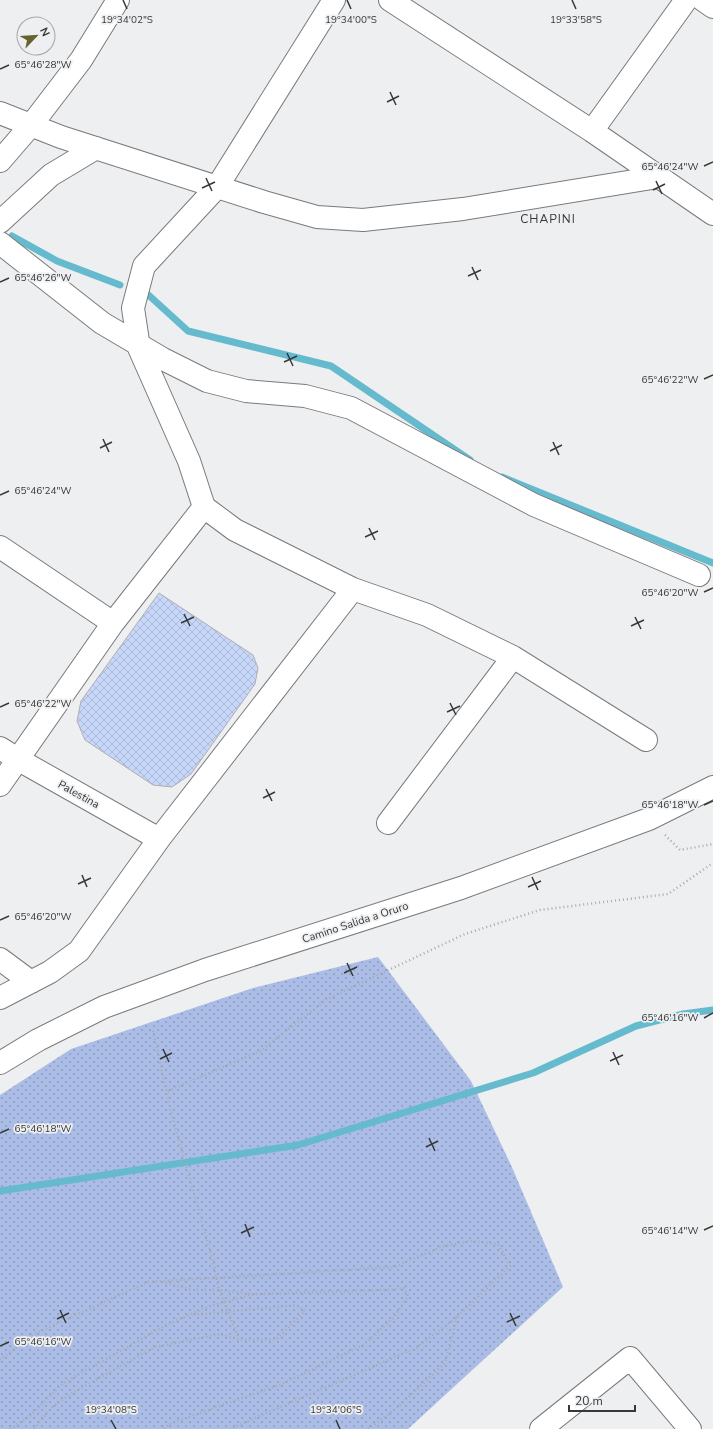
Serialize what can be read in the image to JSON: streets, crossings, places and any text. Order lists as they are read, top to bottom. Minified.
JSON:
{"streets":{"main road":["Palestina","Camino Salida a Oruro"]},"districts":["CHAPINI"],"scale_bar":"20 m","north":"top right","coordinates":["19°34'02\"S","19°34'00\"S","19°33'58\"S","65°46'28\"W","65°46'24\"W","65°46'26\"W","65°46'22\"W","65°46'20\"W","65°46'18\"W","65°46'16\"W","65°46'14\"W","19°34'08\"S","19°34'06\"S"]}
